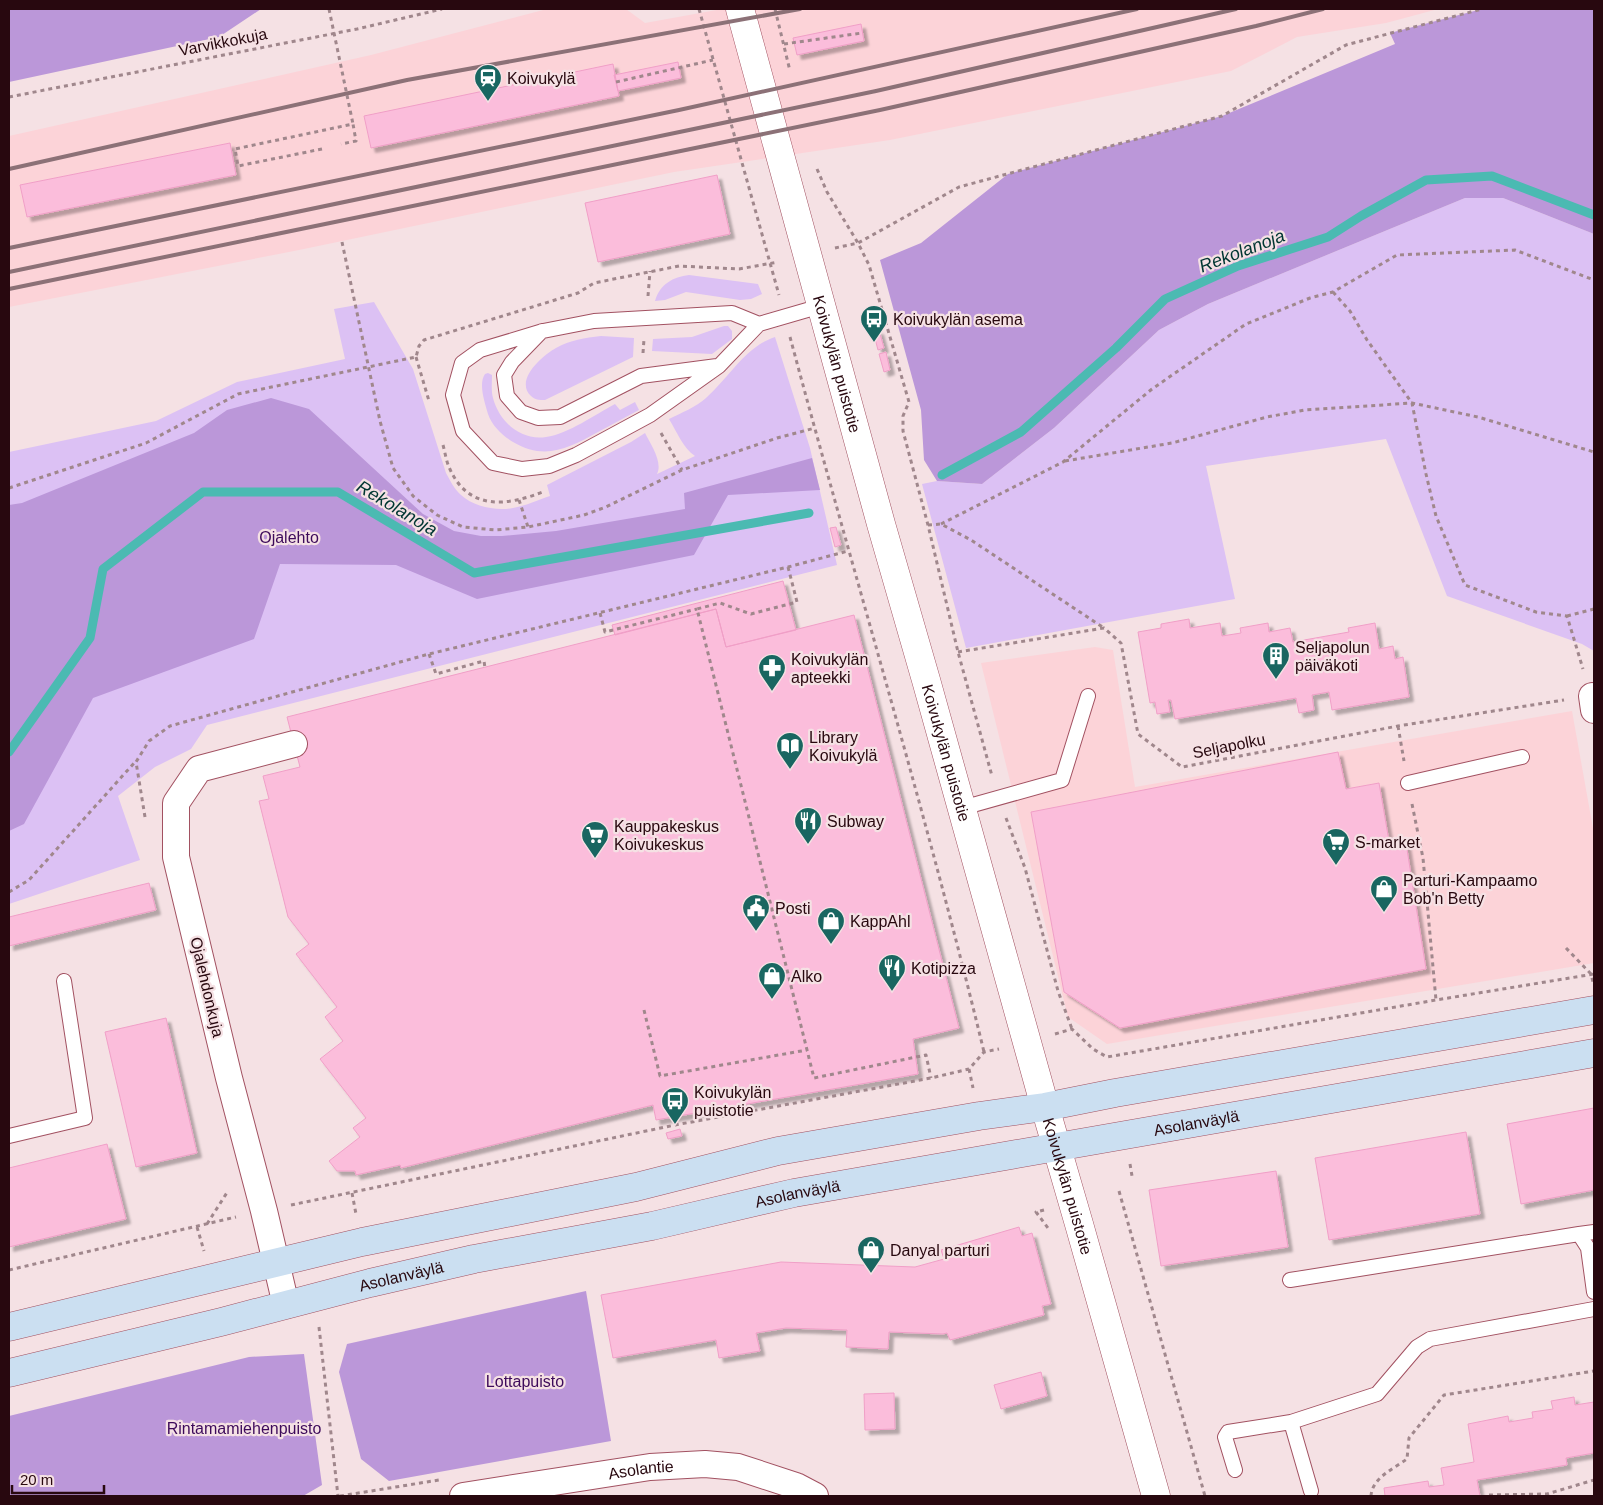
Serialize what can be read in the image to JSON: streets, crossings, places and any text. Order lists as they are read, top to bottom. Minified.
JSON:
{"streets":{"main road":["Asolanväylä"],"street":["Koivukylän puistotie","Ojalehdonkuja","Asolantie"],"path":["Varvikkokuja","Seljapolku"]},"crossings":[["Koivukylän puistotie","Asolanväylä"],["Ojalehdonkuja","Asolanväylä"]],"water":["Rekolanoja"],"parks":["Ojalehto","Lottapuisto","Rintamamiehenpuisto"],"places":{"station":["Koivukylä"],"bus stop":["Koivukylän asema","Koivukylän puistotie"],"building":["Seljapolun päiväkoti"],"pharmacy":["Koivukylän apteekki"],"library":["Library Koivukylä"],"restaurant":["Subway","Kotipizza"],"supermarket":["Kauppakeskus Koivukeskus","S-market"],"shop":["Parturi-Kampaamo Bob'n Betty","KappAhl","Alko","Danyal parturi"],"public building":["Posti"]},"scale_bar":"20 m"}
